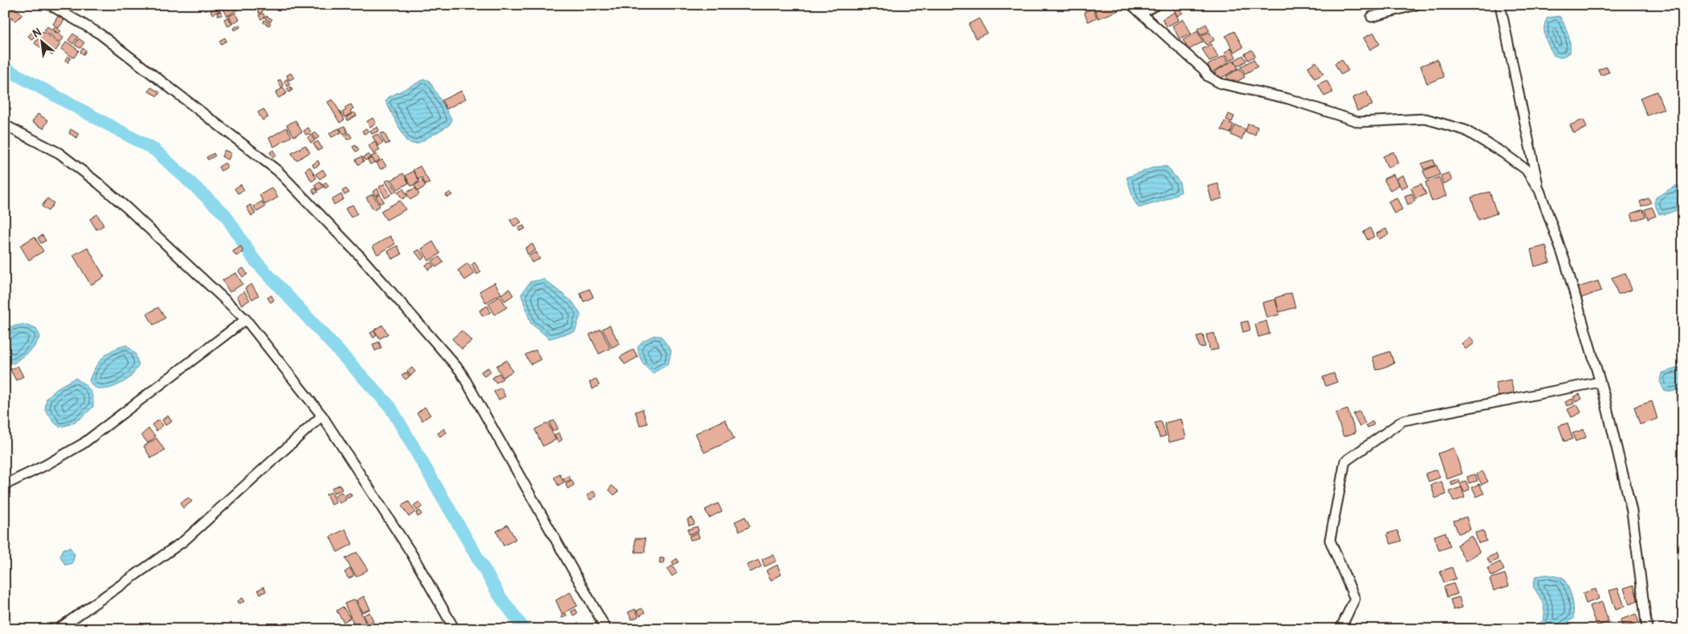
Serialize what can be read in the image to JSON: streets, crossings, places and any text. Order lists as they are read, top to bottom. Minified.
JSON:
{"north":"top left"}
